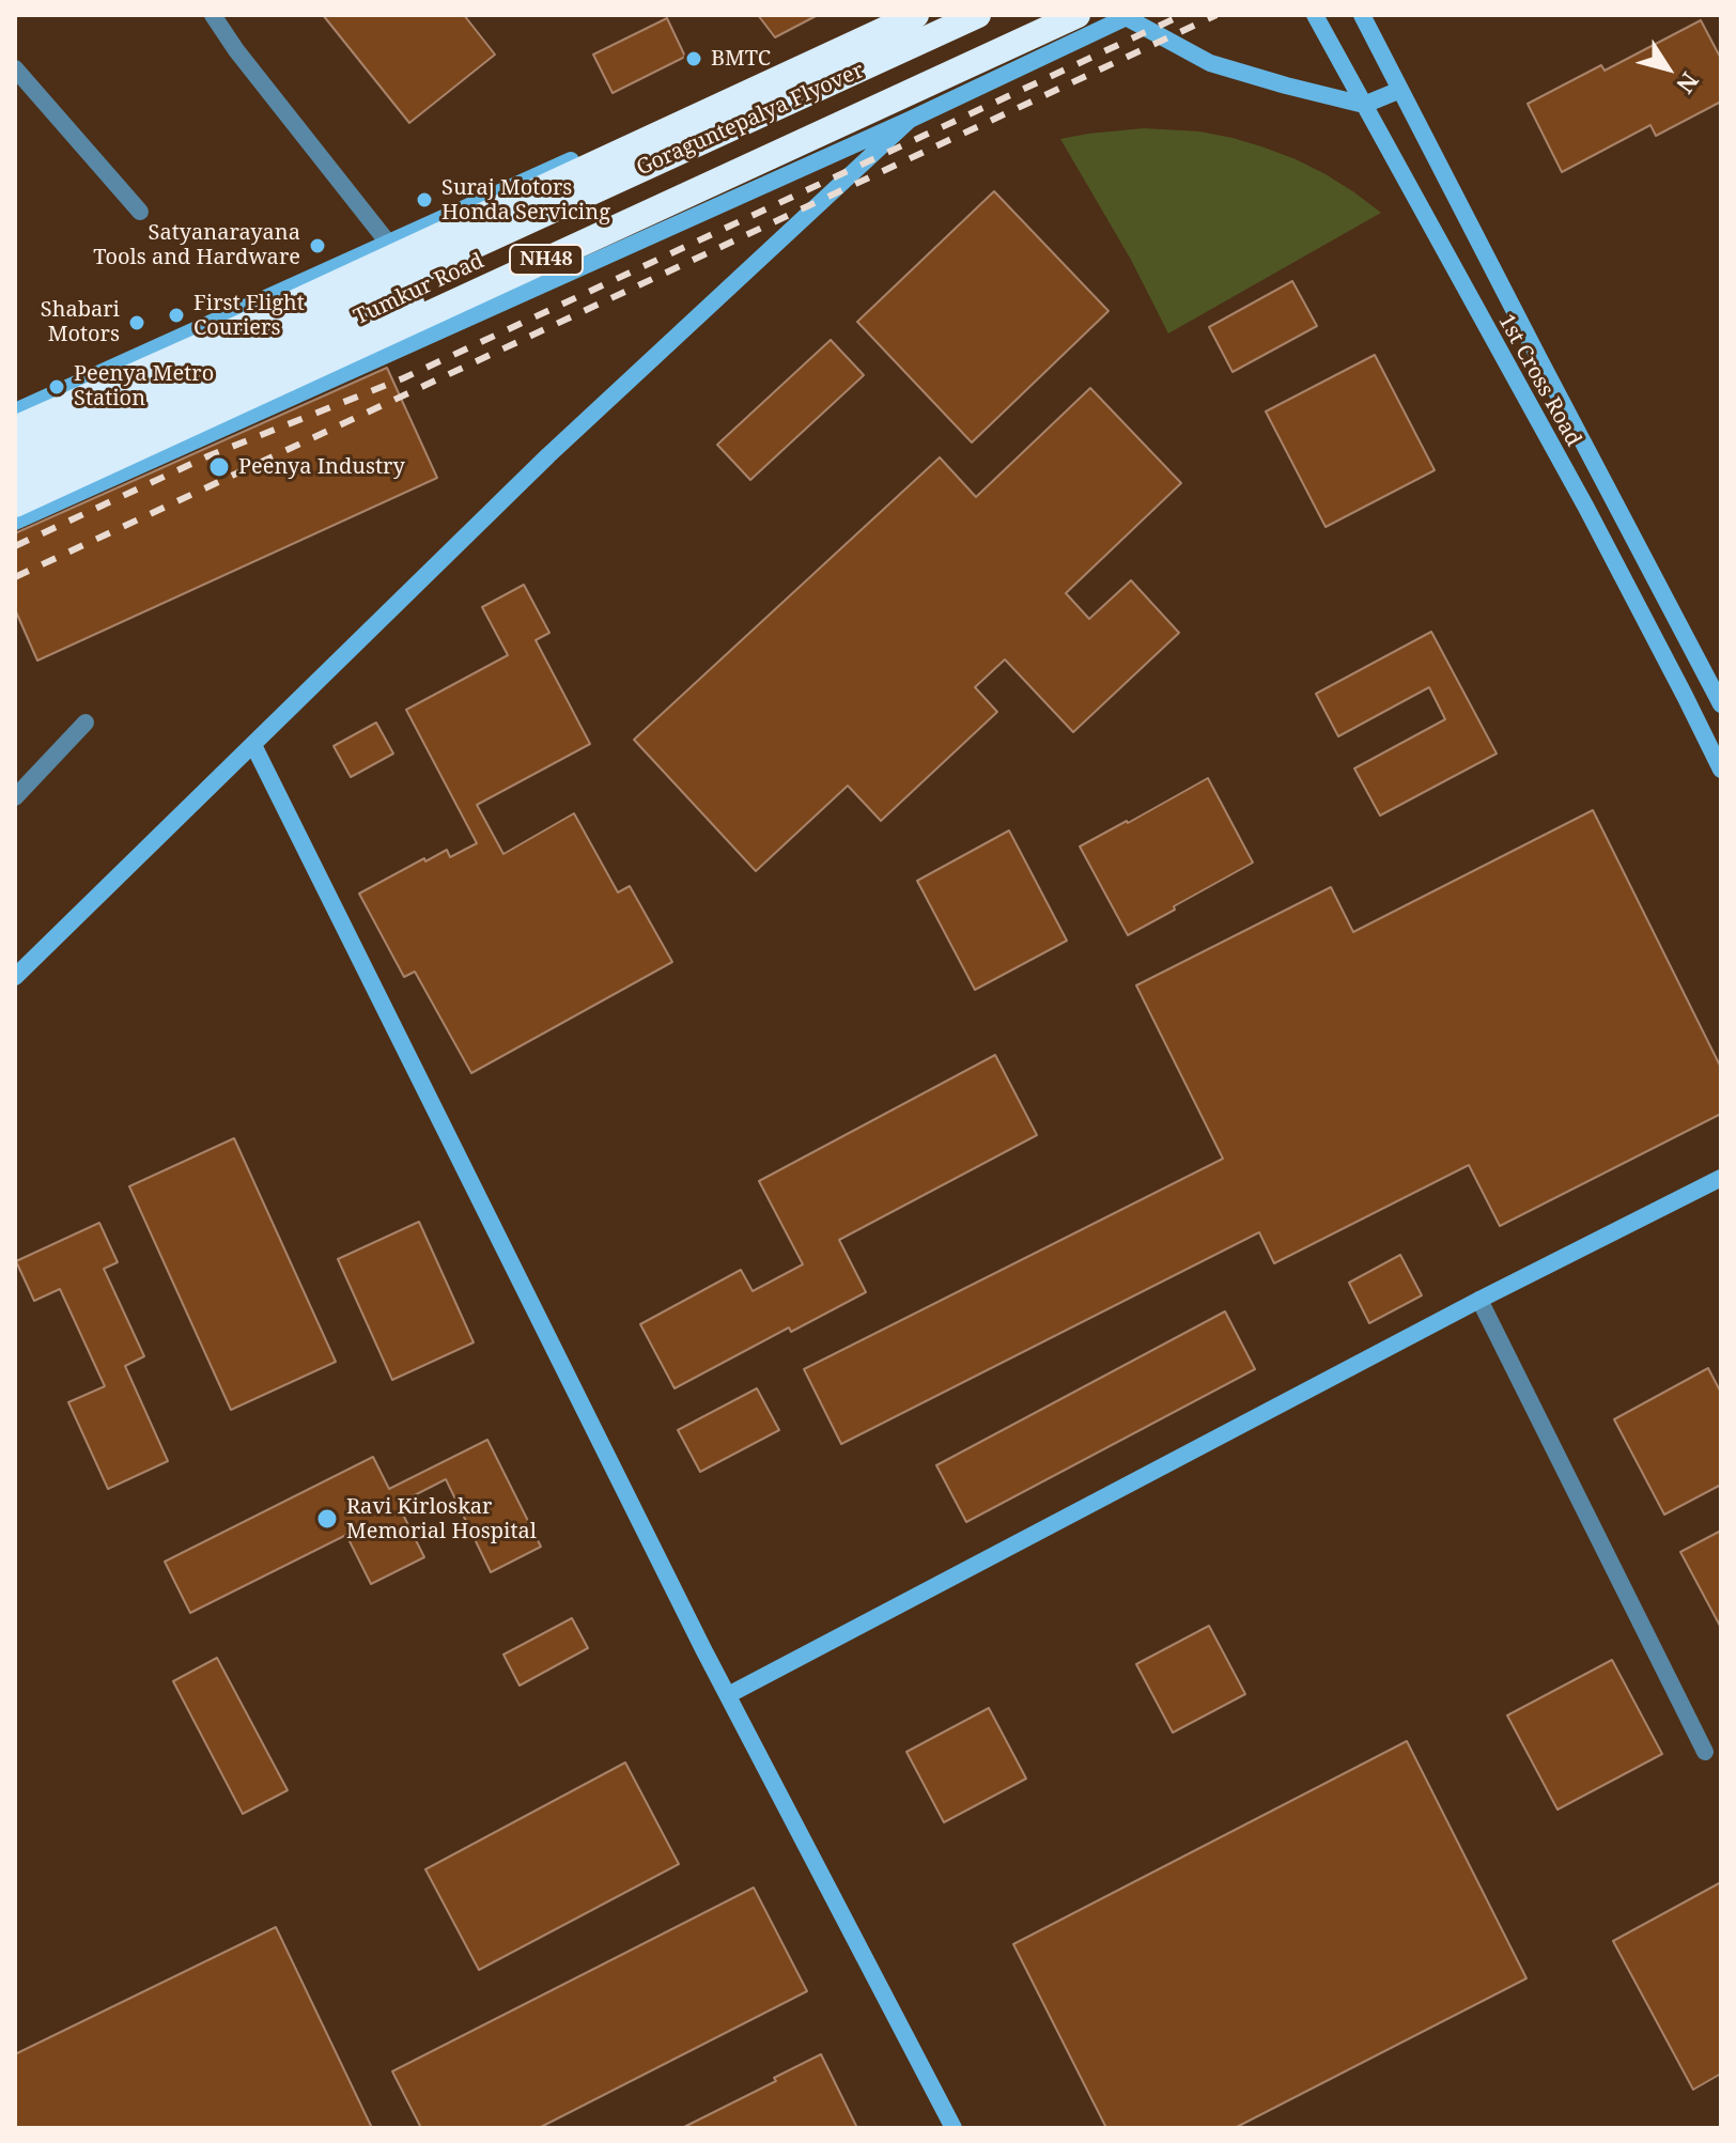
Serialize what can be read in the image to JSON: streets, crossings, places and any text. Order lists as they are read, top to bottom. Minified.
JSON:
{"streets":{"highway":["Goraguntepalya Flyover","NH48","Tumkur Road"],"street":["1st Cross Road"]},"places":["BMTC","Suraj Motors Honda Servicing","Satyanarayana Tools and Hardware","First Flight Couriers","Shabari Motors","Peenya Metro Station","Peenya Industry","Ravi Kirloskar Memorial Hospital"],"north":"bottom right"}
